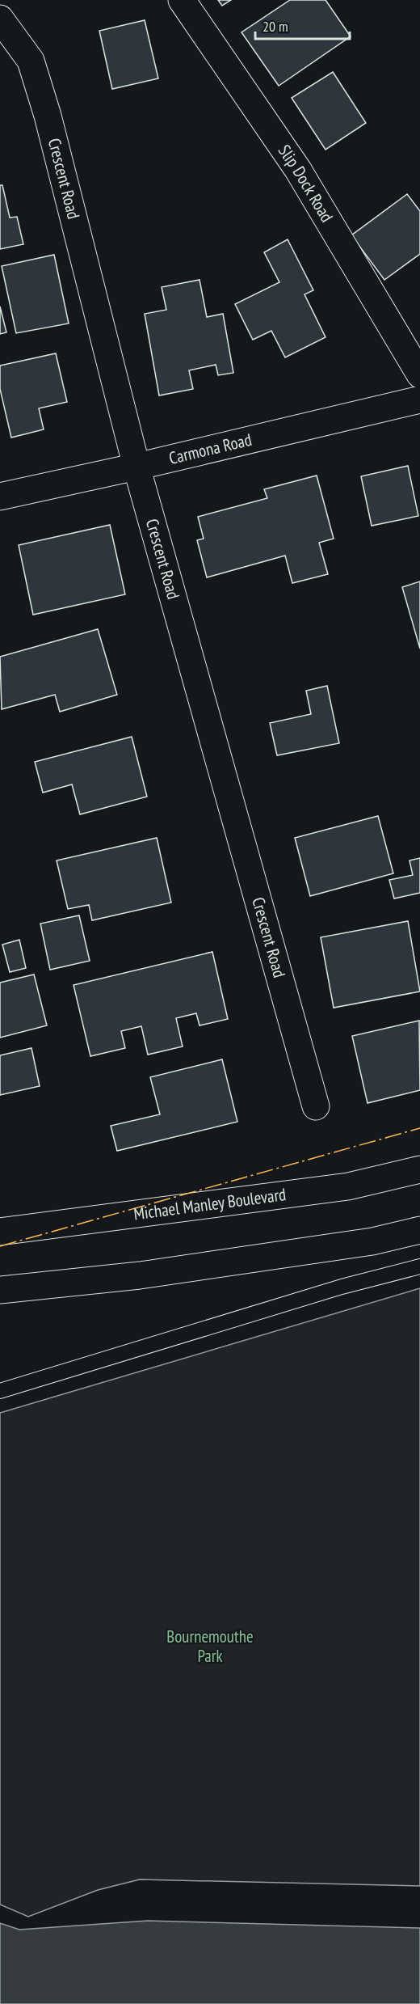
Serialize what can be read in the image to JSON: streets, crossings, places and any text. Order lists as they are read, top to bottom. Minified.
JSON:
{"streets":{"main road":["Crescent Road","Slip Dock Road","Carmona Road","Michael Manley Boulevard"]},"crossings":[["Crescent Road","Carmona Road"]],"parks":["Bournemouthe Park"],"scale_bar":"20 m"}
